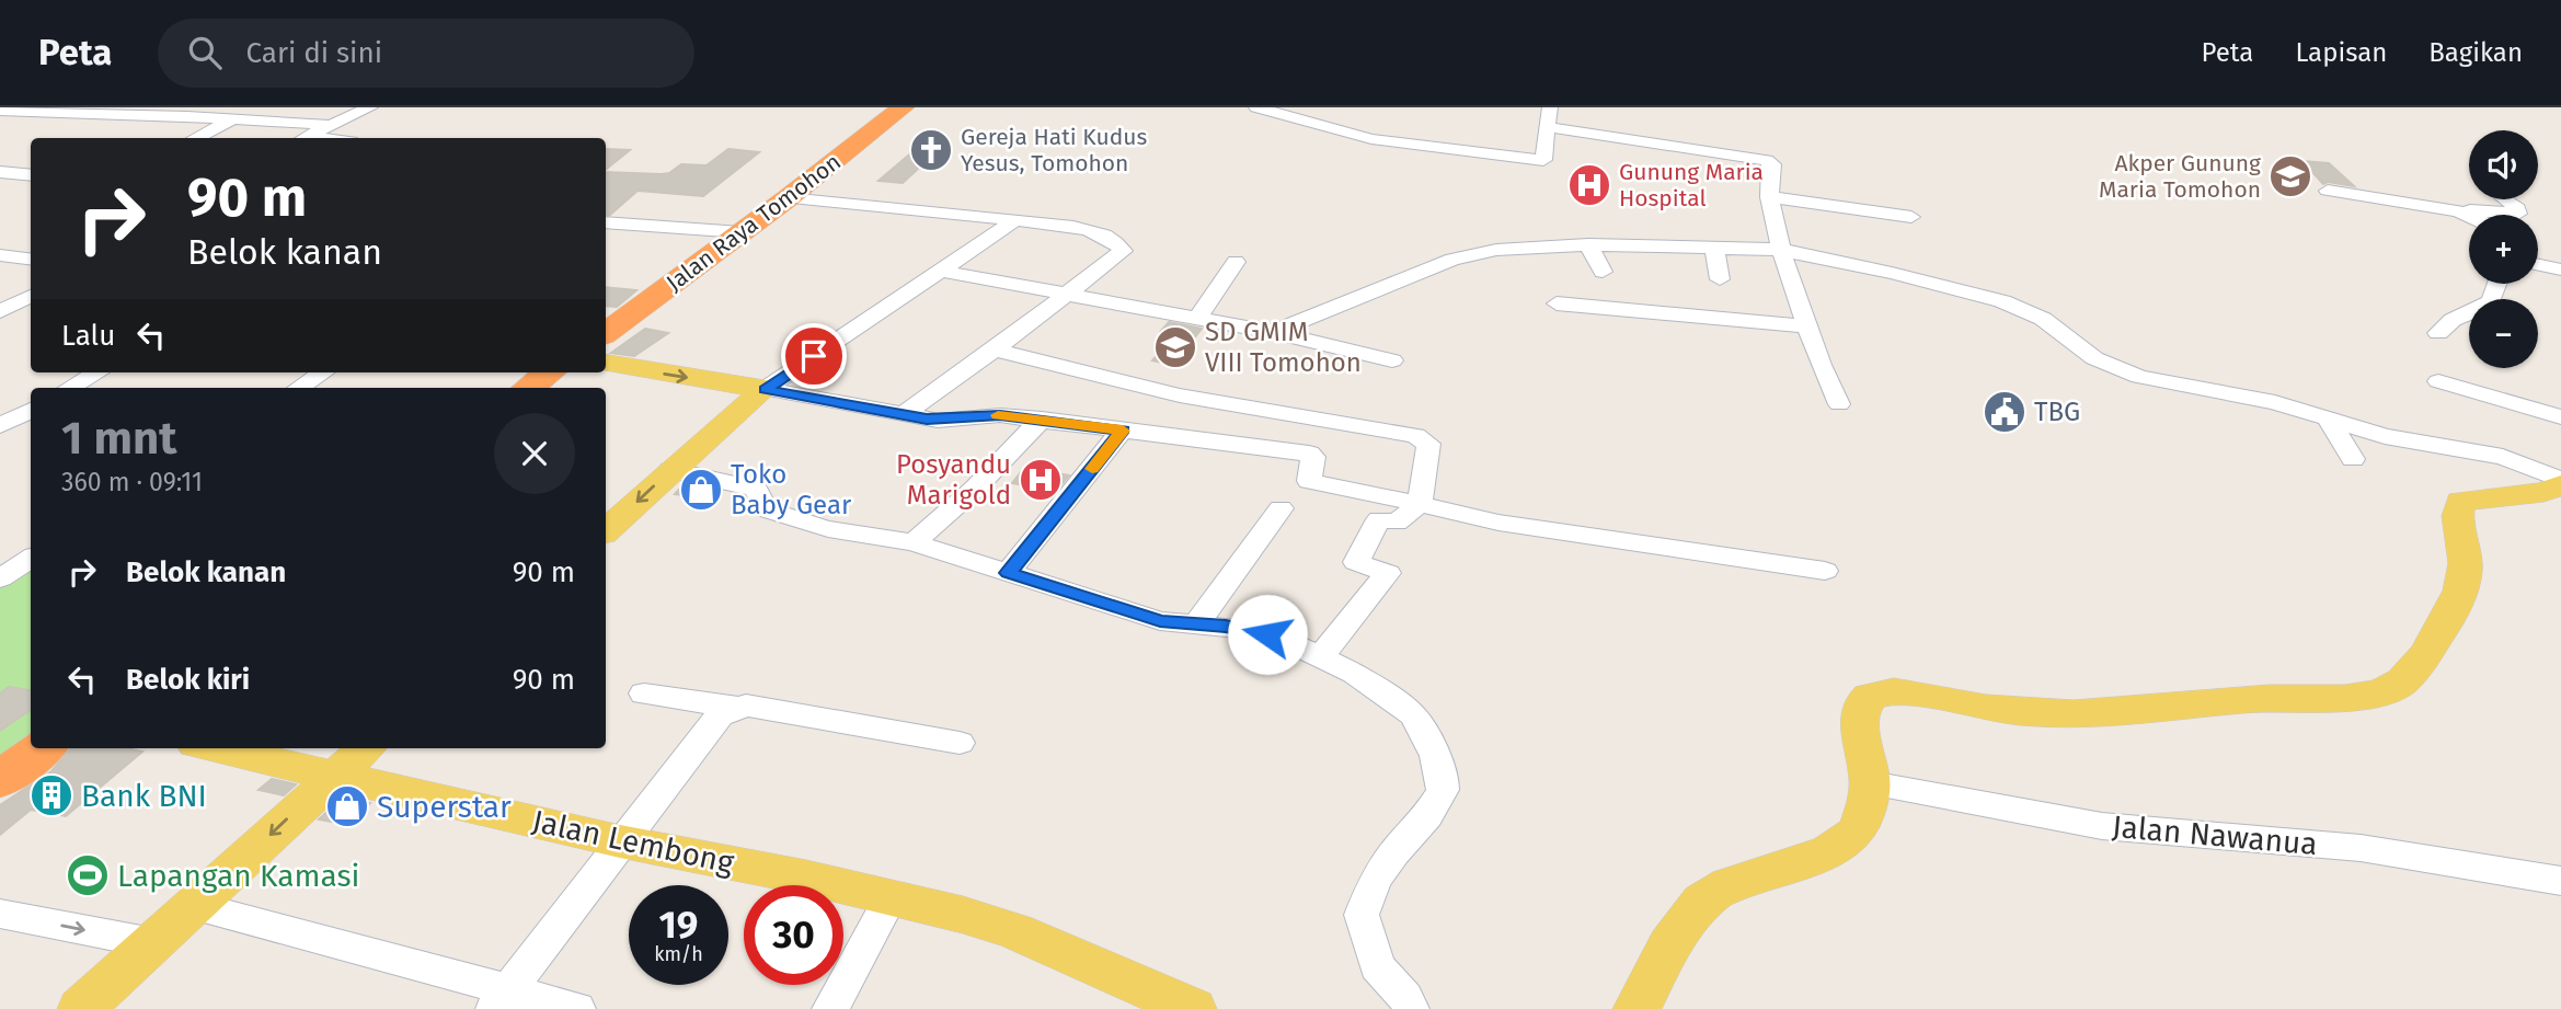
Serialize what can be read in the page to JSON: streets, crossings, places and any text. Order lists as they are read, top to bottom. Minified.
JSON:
{"streets":{"highway":["Jalan Raya Tomohon"],"main road":["Jalan Lembong"],"street":["Jalan Nawanua"]},"places":{"church":["Gereja Hati Kudus Yesus, Tomohon"],"school or university":["Akper Gunung Maria Tomohon","SD GMIM VIII Tomohon"],"hospital":["Gunung Maria Hospital","Posyandu Marigold"],"public building":["TBG"],"shop":["Toko Baby Gear","Superstar"],"building":["Bank BNI"],"sports":["Lapangan Kamasi"]},"page":{"header":"Peta","search":"Cari di sini","nav":["Peta","Lapisan","Bagikan"],"map_buttons":["+","−"],"turn":["90 m","Belok kanan"],"then":"Lalu","heading":["1 mnt","360 m · 09:11"],"list":[{"name":"Belok kanan","value":"90 m"},{"name":"Belok kiri","value":"90 m"}],"speed":"19 km/h","limit":"30"}}
